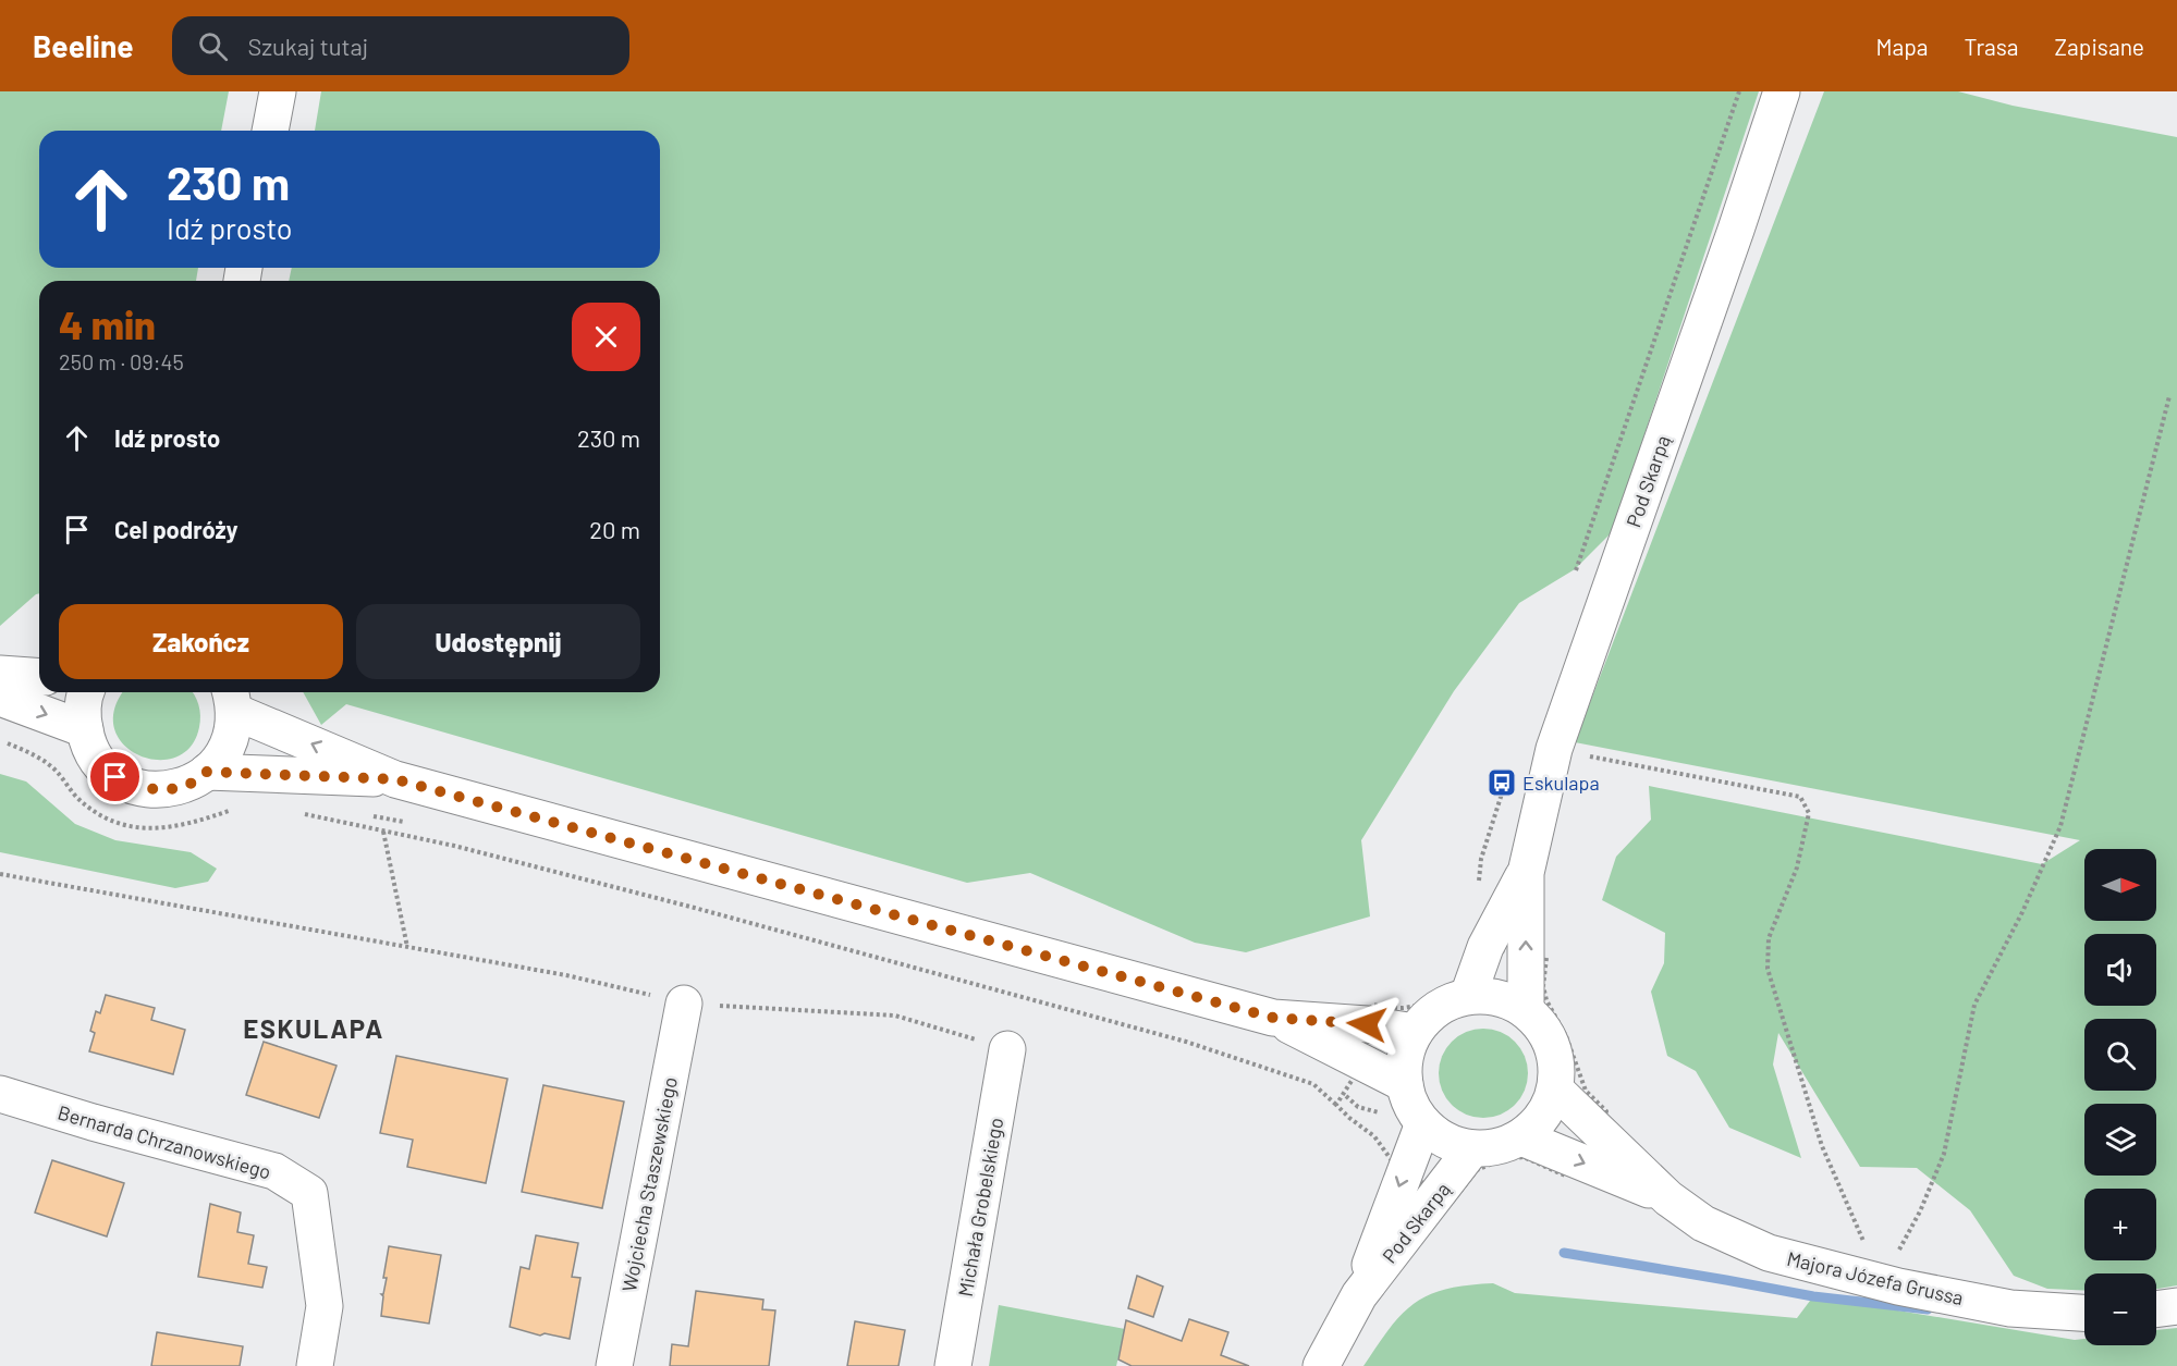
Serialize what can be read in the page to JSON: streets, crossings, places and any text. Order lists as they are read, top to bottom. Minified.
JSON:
{"streets":{"street":["Pod Skarpą","Bernarda Chrzanowskiego","Wojciecha Staszewskiego","Michała Grobelskiego","Majora Józefa Grussa"]},"crossings":[["Pod Skarpą","Majora Józefa Grussa"]],"districts":["ESKULAPA"],"places":{"bus stop":["Eskulapa"]},"north":"right","page":{"header":"Beeline","search":"Szukaj tutaj","nav":["Mapa","Trasa","Zapisane"],"turn":["230 m","Idź prosto"],"heading":["4 min","250 m · 09:45"],"list":[{"name":"Idź prosto","value":"230 m"},{"name":"Cel podróży","value":"20 m"}],"buttons":["Zakończ","Udostępnij"],"map_buttons":["+","−"]}}
